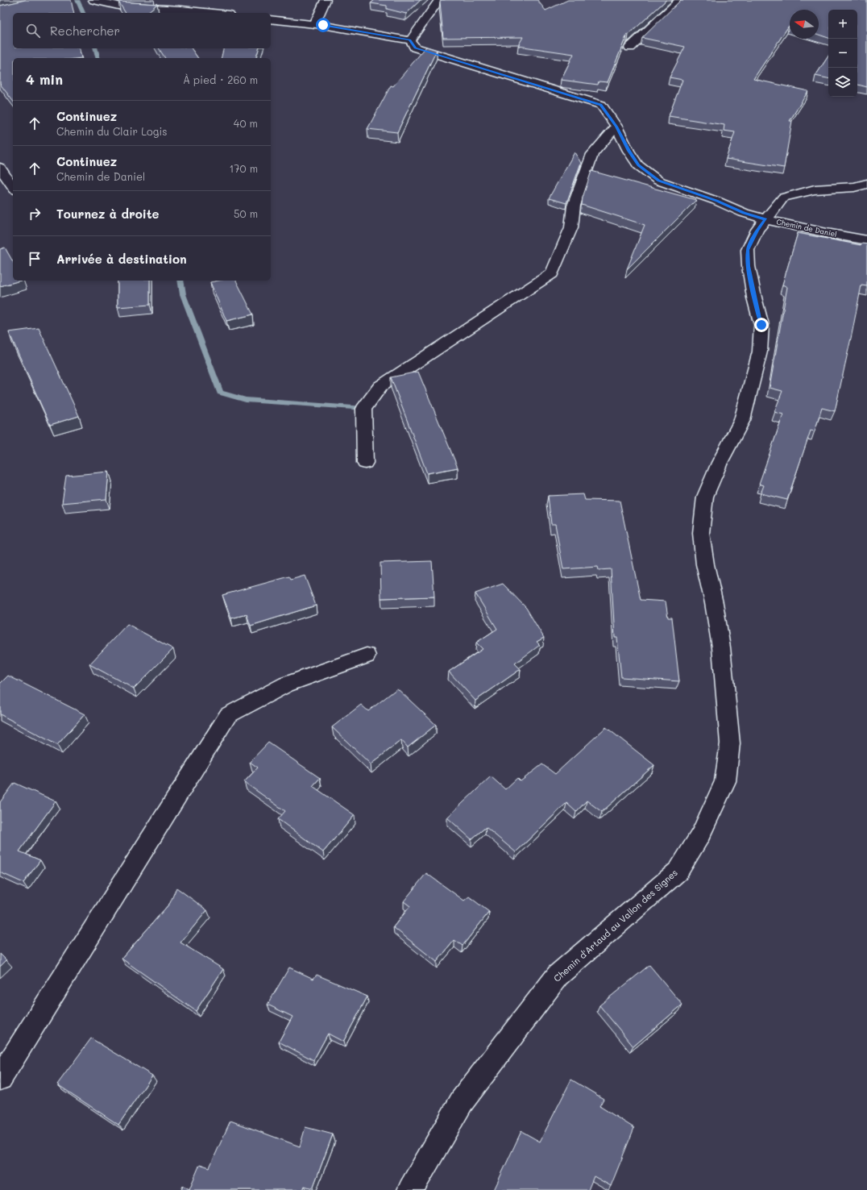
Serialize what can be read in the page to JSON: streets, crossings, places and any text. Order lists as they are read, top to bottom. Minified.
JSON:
{"streets":{"street":["Chemin de Daniel","Chemin d'Artaud au Vallon des Signes"]},"crossings":[["Chemin de Daniel","Chemin d'Artaud au Vallon des Signes"]],"north":"left","page":{"map_buttons":["+","−"],"search":"Rechercher","heading":["4 min","À pied · 260 m"],"list":[["Continuez","Chemin du Clair Logis","40 m"],["Continuez","Chemin de Daniel","170 m"],["Tournez à droite","50 m"],"Arrivée à destination"]}}
